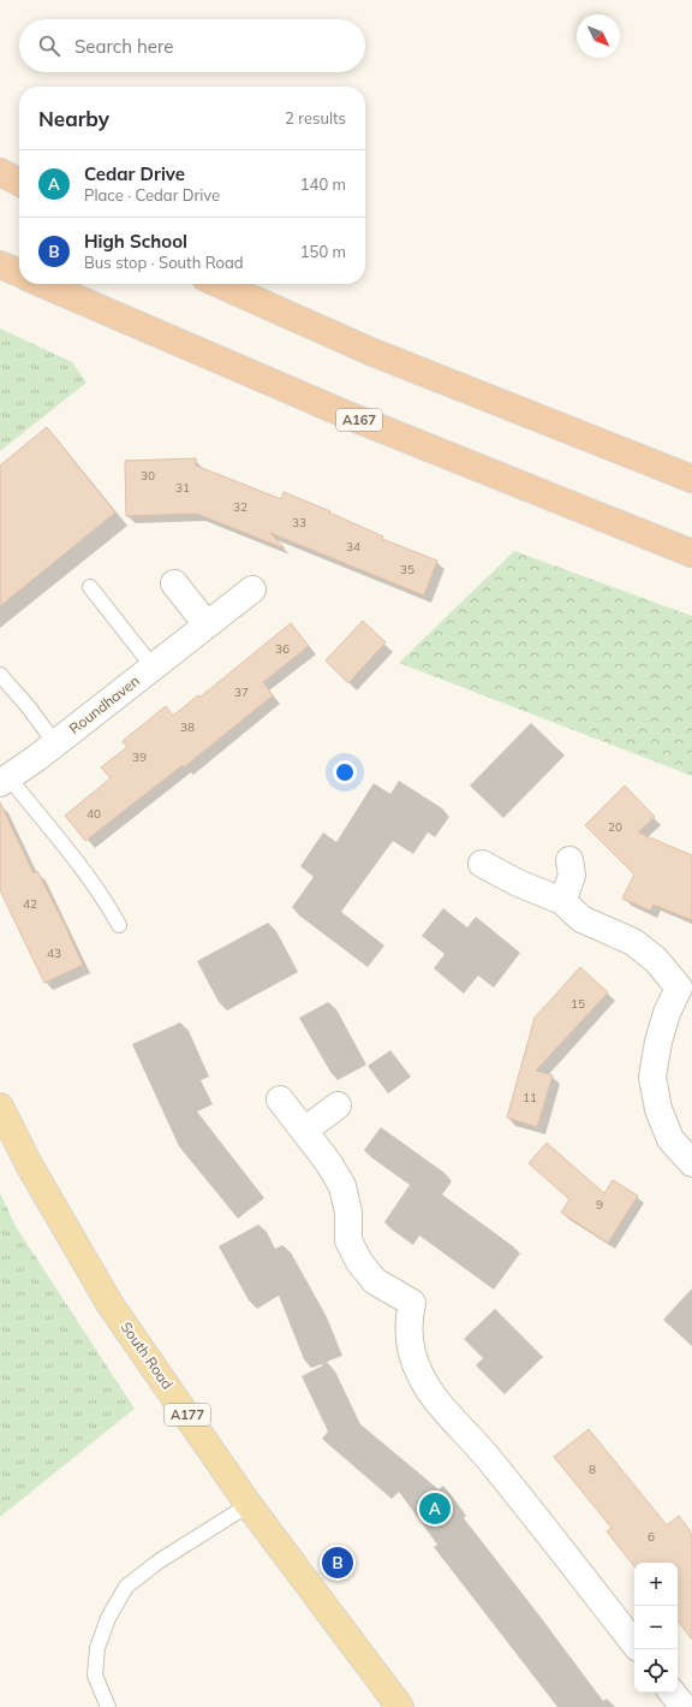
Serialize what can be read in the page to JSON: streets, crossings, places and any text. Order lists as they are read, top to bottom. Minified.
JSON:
{"streets":{"highway":["A167"],"main road":["South Road","A177"],"street":["Roundhaven"]},"house_numbers":["30","31","32","33","34","35","36","37","38","39","40","20","42","43","15","11","9","8","6"],"north":"bottom right","page":{"search":"Search here","heading":["Nearby","2 results"],"list":[{"mark":"A","name":"Cedar Drive","note":"Place · Cedar Drive","value":"140 m"},{"mark":"B","name":"High School","note":"Bus stop · South Road","value":"150 m"}],"pins":["A","B"],"map_buttons":["+","−"]}}
